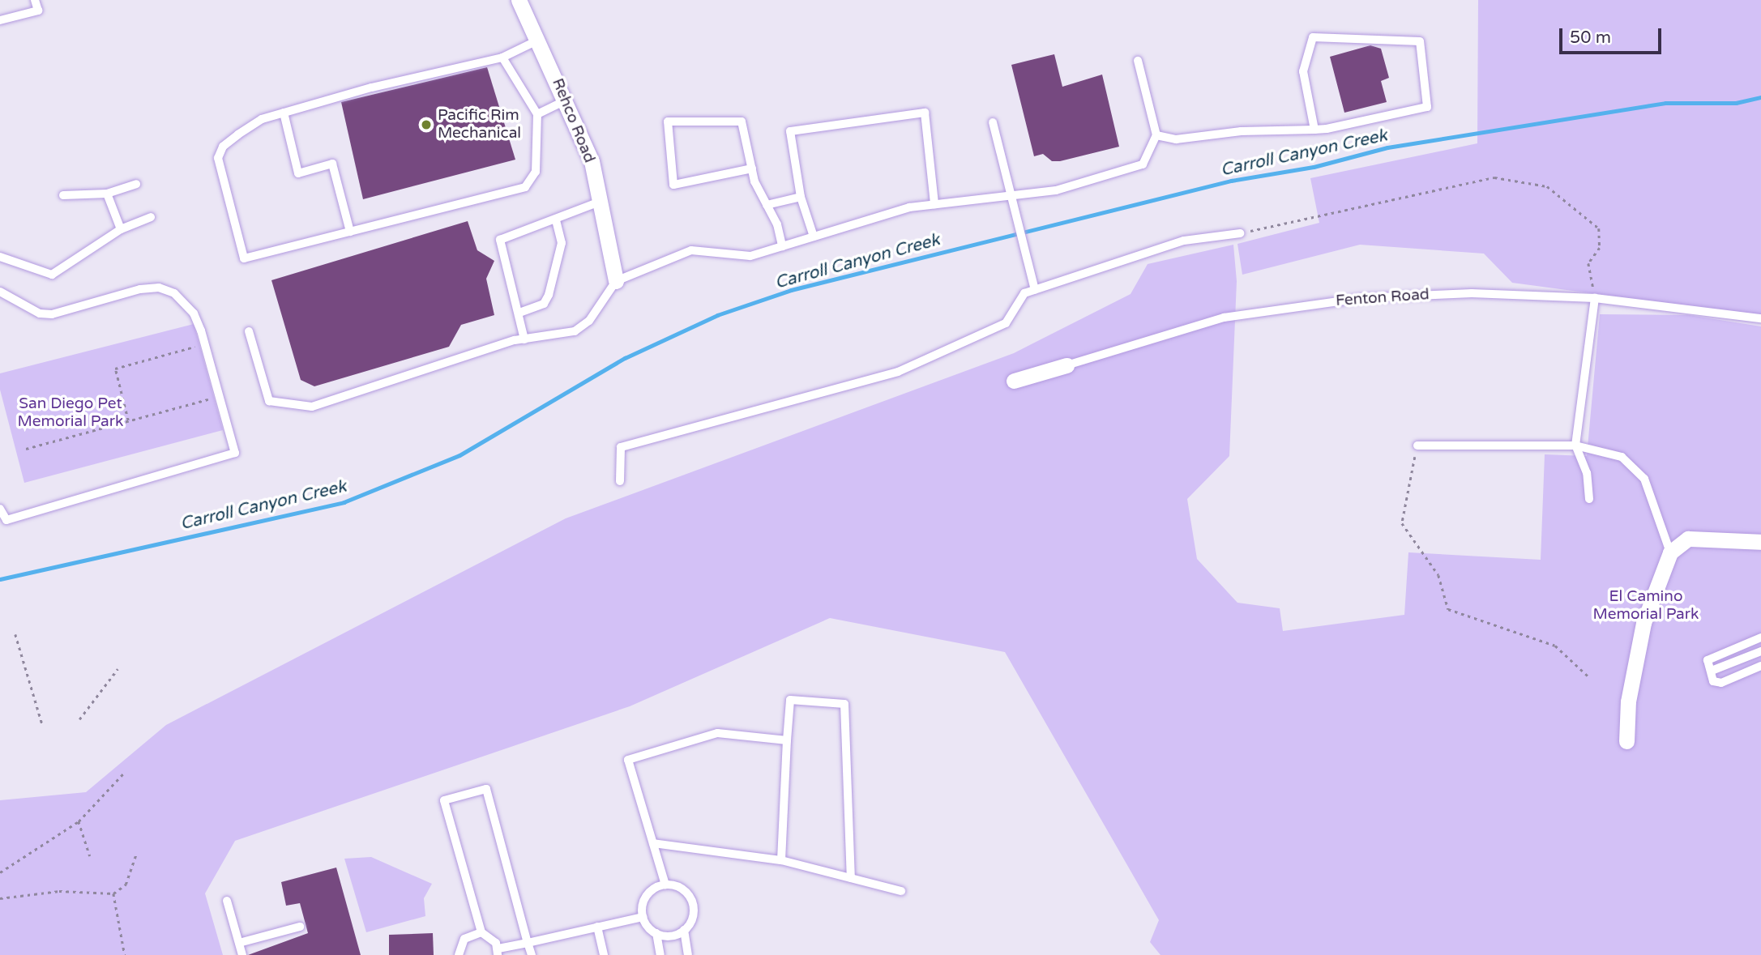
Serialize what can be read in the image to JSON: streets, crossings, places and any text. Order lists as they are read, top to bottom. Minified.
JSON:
{"streets":{"street":["Rehco Road","Fenton Road"]},"water":["Carroll Canyon Creek"],"parks":["San Diego Pet Memorial Park","El Camino Memorial Park"],"places":["Pacific Rim Mechanical"],"scale_bar":"50 m"}
